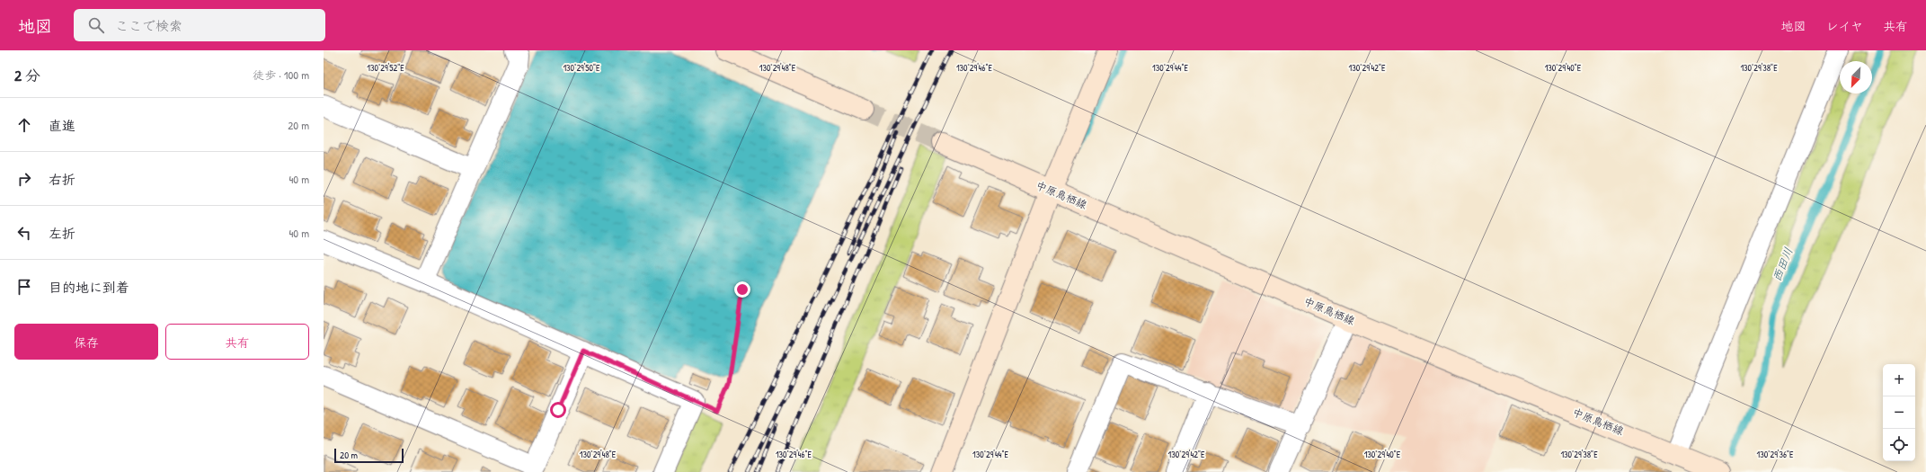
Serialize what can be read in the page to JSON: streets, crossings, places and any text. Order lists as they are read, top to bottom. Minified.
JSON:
{"streets":{"main road":["中原鳥栖線"]},"water":["西田川"],"scale_bar":"20 m","north":"bottom left","page":{"header":"地図","search":"ここで検索","nav":["地図","レイヤ","共有"],"heading":["2 分","徒歩 · 100 m"],"list":[["直進","20 m"],["右折","40 m"],["左折","40 m"],"目的地に到着"],"buttons":["保存","共有"],"map_buttons":["+","−"],"scale":"20 m"},"coordinates":["130°29'52\"E","130°29'44\"E","130°29'38\"E","130°29'50\"E","130°29'48\"E","130°29'46\"E","130°29'42\"E","130°29'40\"E","130°29'36\"E"]}
